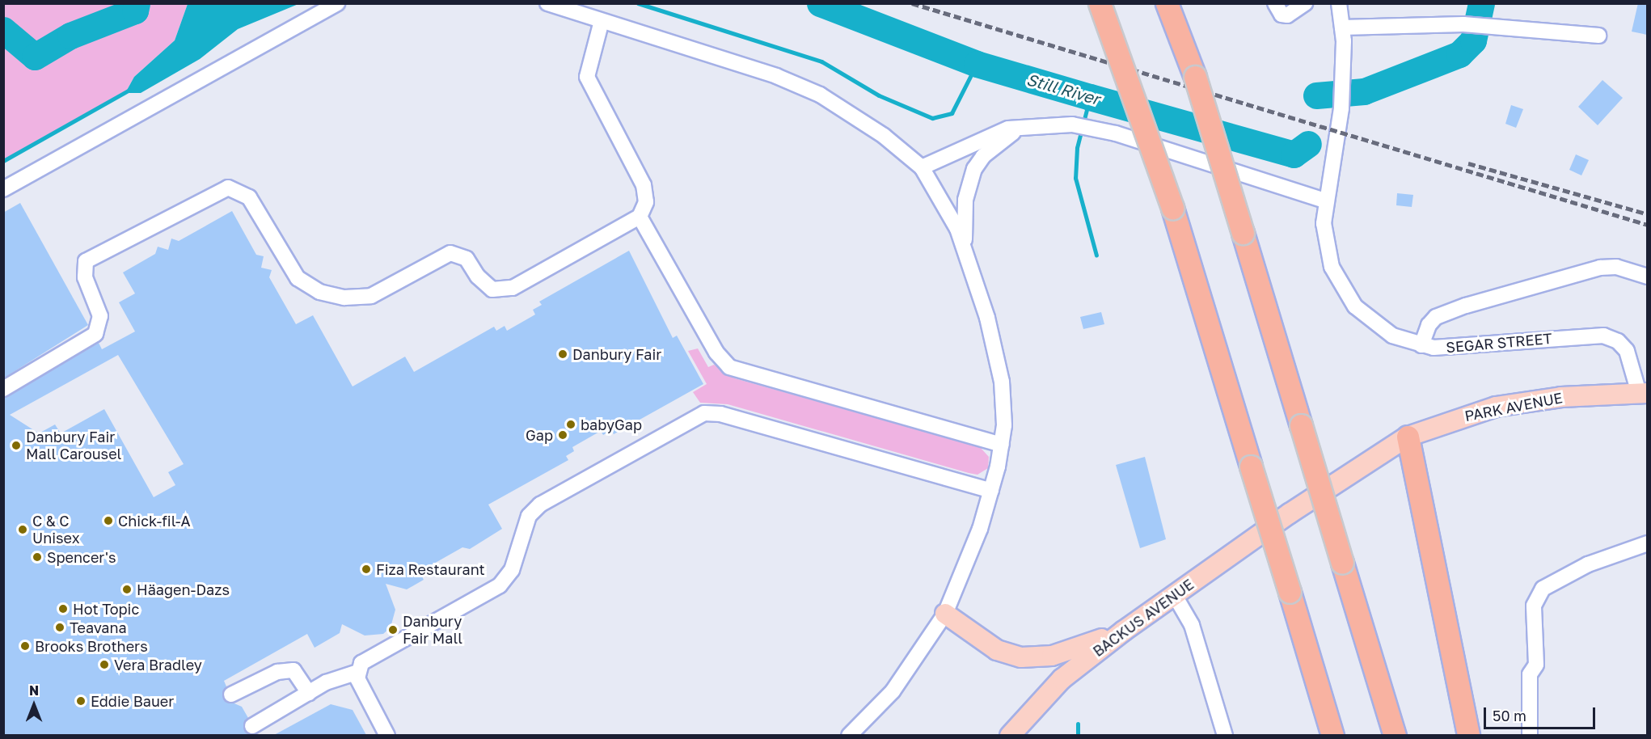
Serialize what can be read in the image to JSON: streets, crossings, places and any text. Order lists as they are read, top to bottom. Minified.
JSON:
{"streets":{"main road":["PARK AVENUE","BACKUS AVENUE"],"street":["SEGAR STREET"]},"crossings":[["SEGAR STREET","PARK AVENUE"],["PARK AVENUE","BACKUS AVENUE"]],"water":["Still River"],"places":["Danbury Fair","babyGap","Gap","Danbury Fair Mall Carousel","Chick-fil-A","C & C Unisex","Spencer's","Fiza Restaurant","Häagen-Dazs","Hot Topic","Teavana","Danbury Fair Mall","Brooks Brothers","Vera Bradley","Eddie Bauer"],"scale_bar":"50 m","north":"top"}
